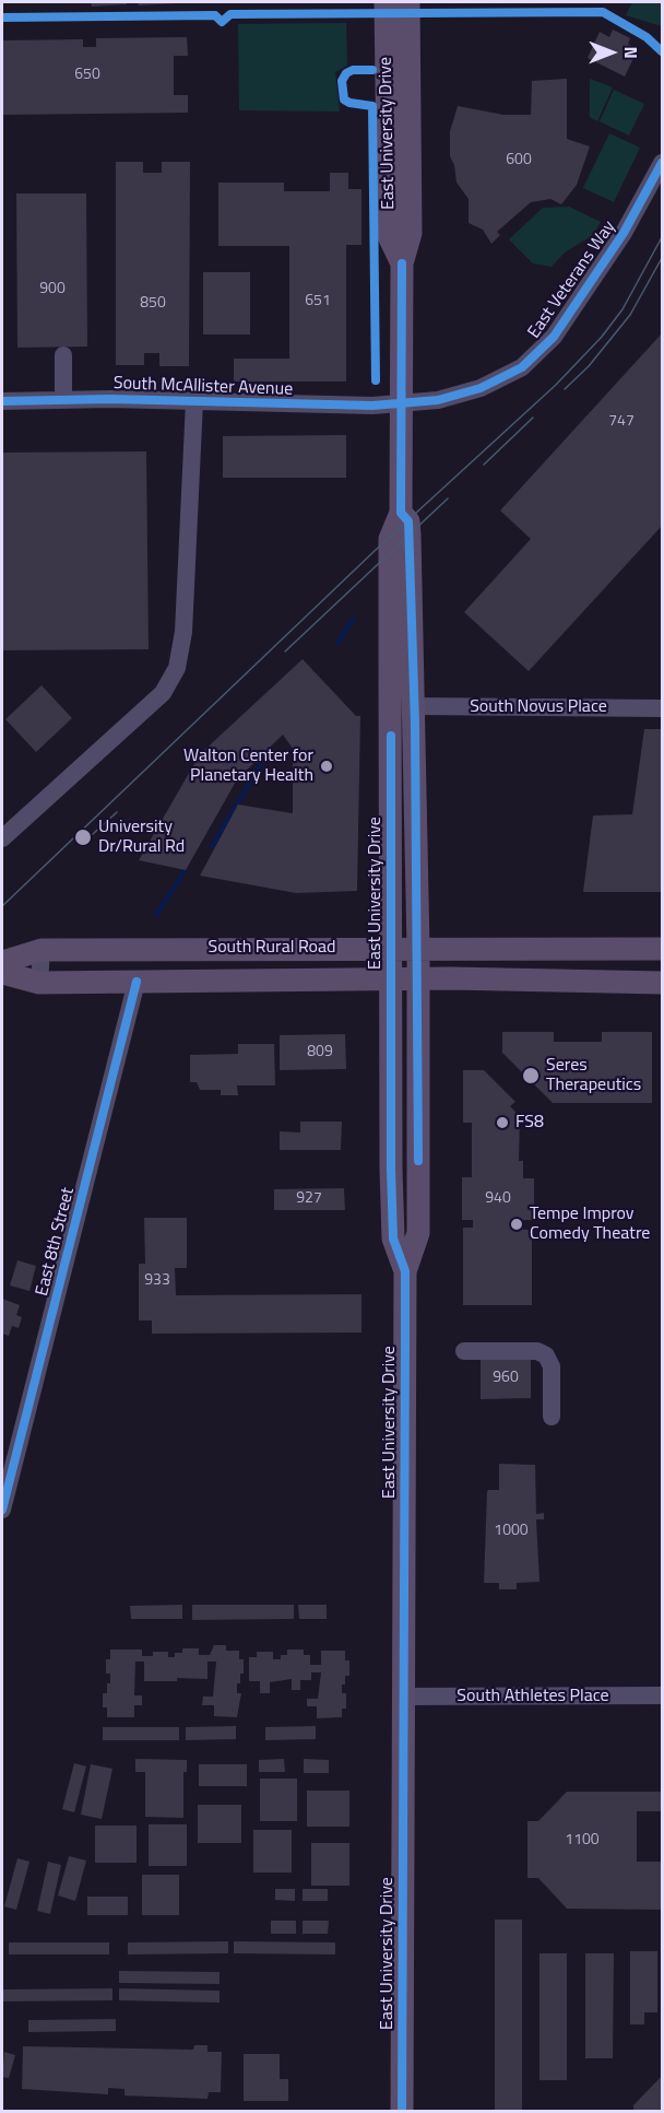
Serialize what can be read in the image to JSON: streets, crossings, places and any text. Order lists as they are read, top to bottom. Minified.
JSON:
{"streets":{"main road":["East University Drive","South Rural Road"],"street":["East Veterans Way","South McAllister Avenue","South Novus Place","East 8th Street","South Athletes Place"]},"crossings":[["East University Drive","East Veterans Way"],["East University Drive","South McAllister Avenue"],["East University Drive","South Novus Place"],["East University Drive","South Rural Road"],["East University Drive","South Athletes Place"],["East Veterans Way","South McAllister Avenue"],["South Rural Road","East 8th Street"]],"places":["Walton Center for Planetary Health","University Dr/Rural Rd","Seres Therapeutics","FS8","Tempe Improv Comedy Theatre"],"house_numbers":["650","600","900","651","850","747","809","927","940","933","960","1000","1100"],"north":"right"}
